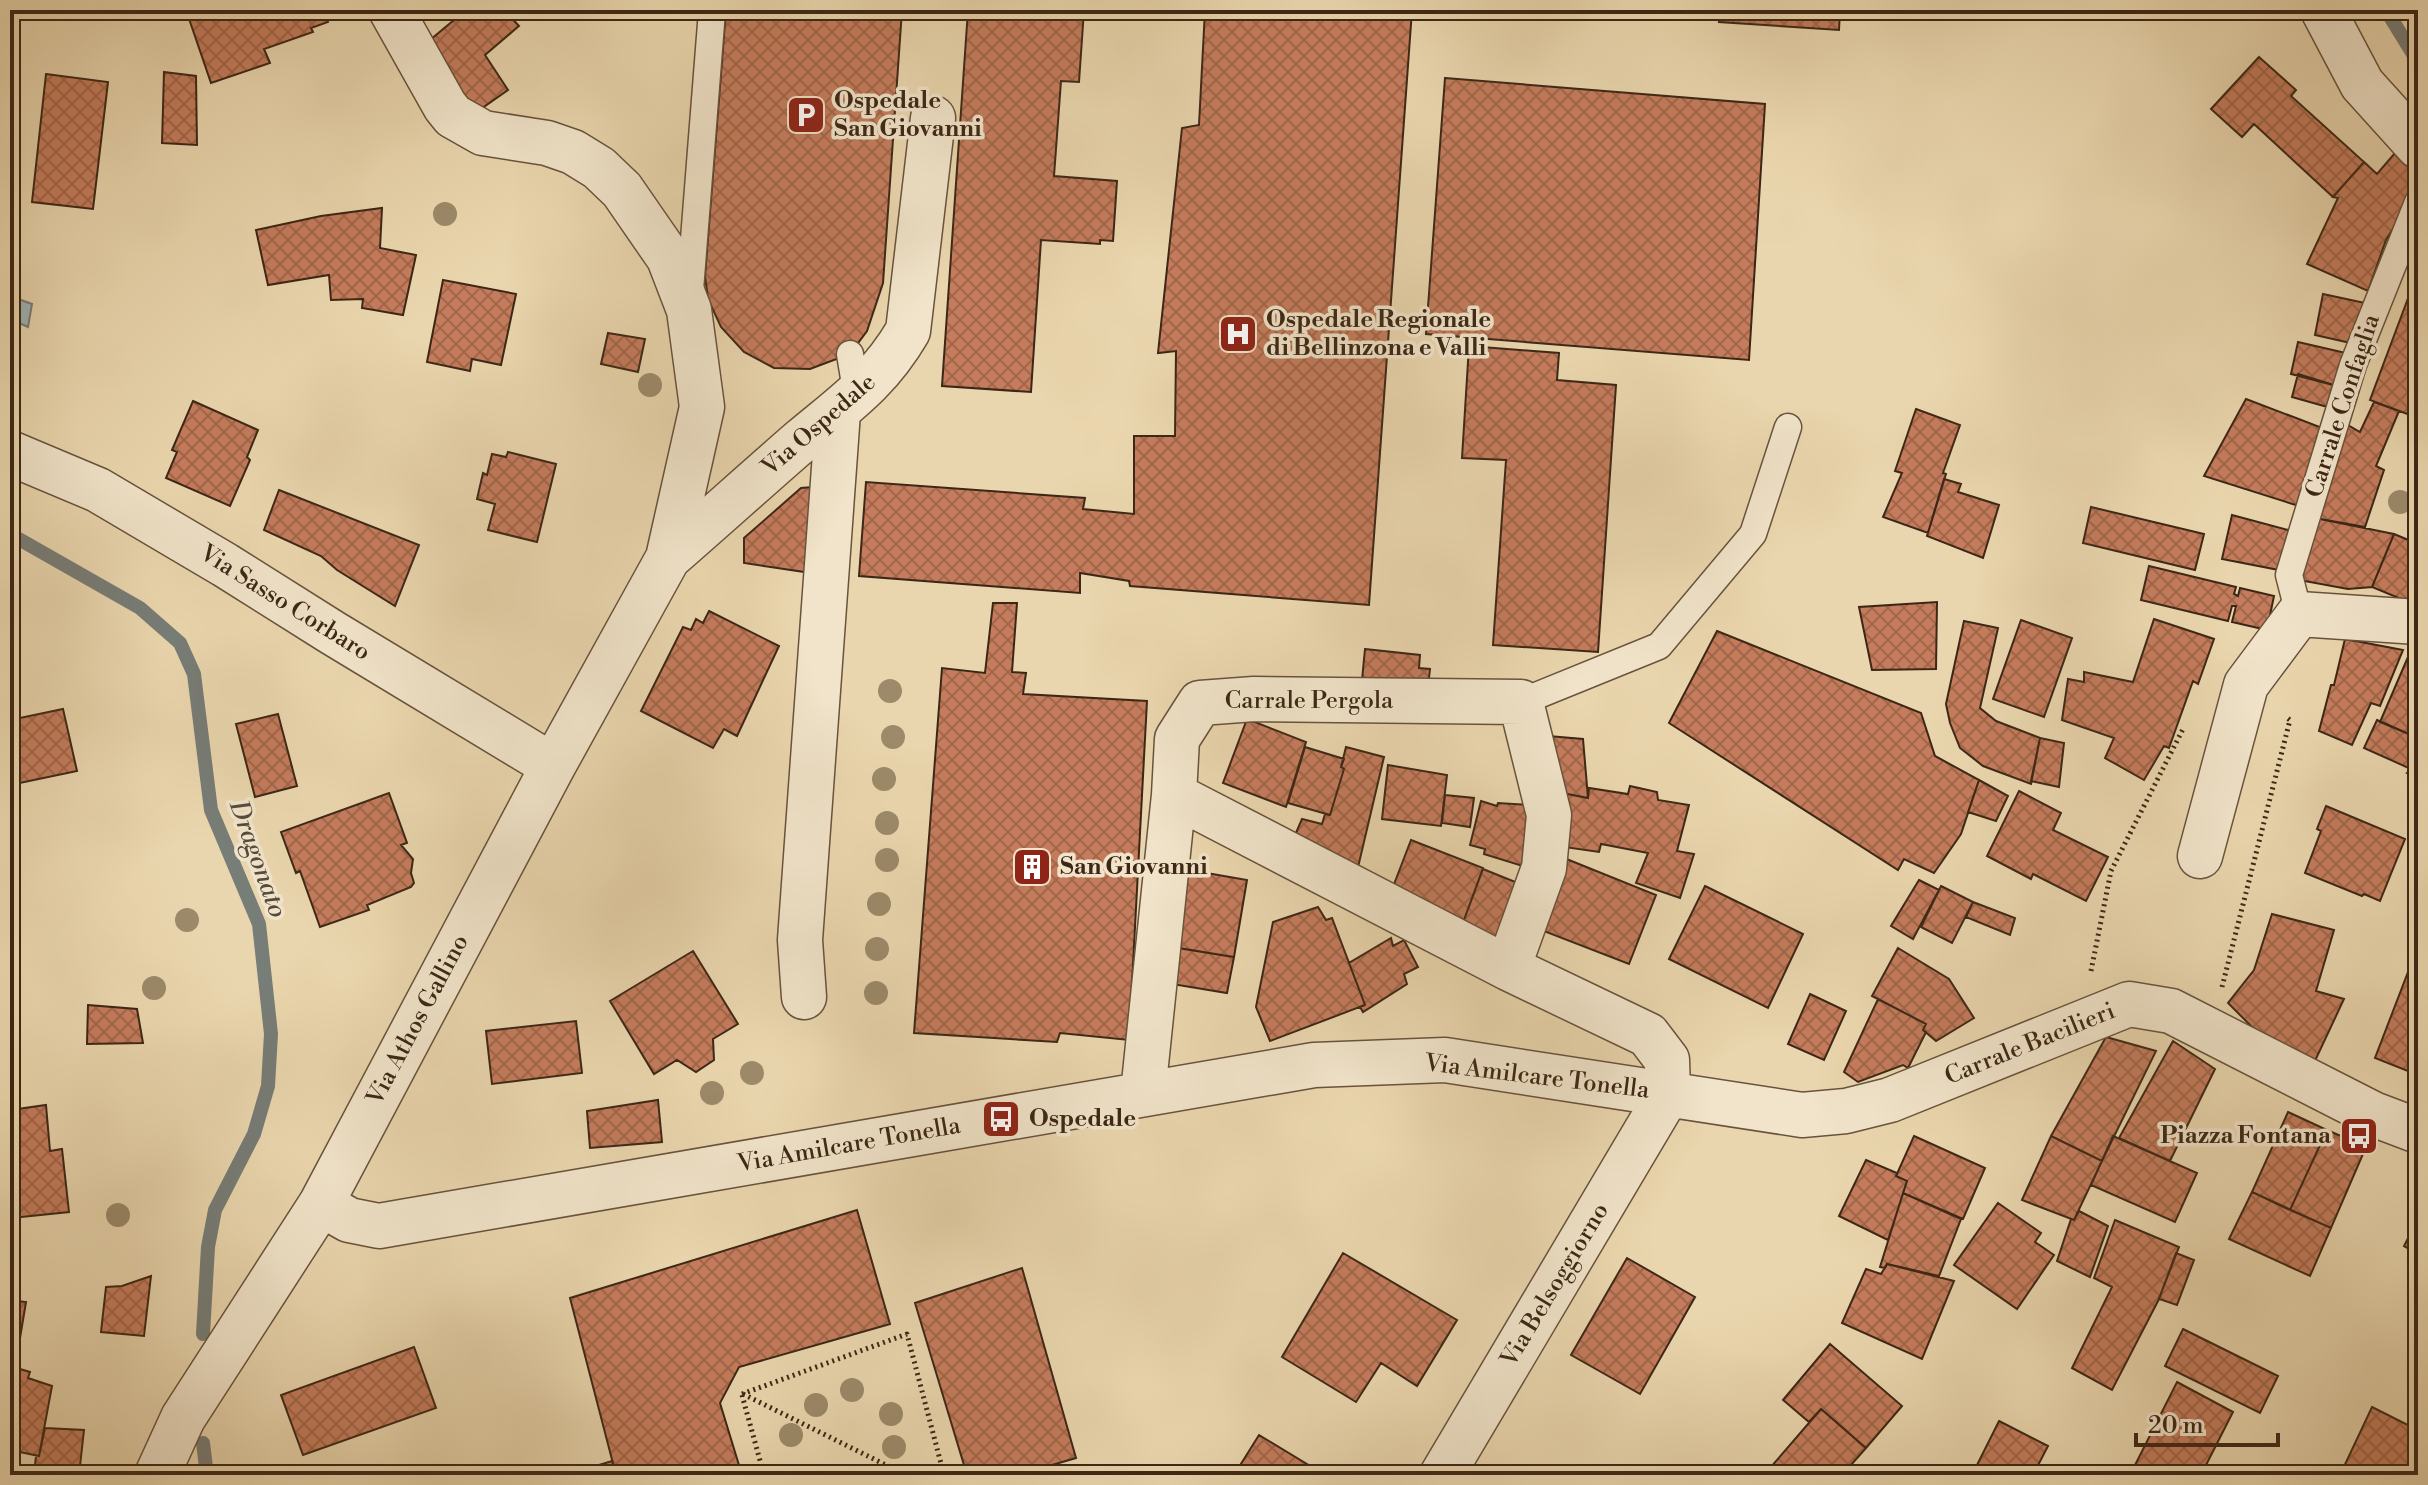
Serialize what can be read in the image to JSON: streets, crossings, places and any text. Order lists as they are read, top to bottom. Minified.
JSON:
{"streets":{"street":["Via Ospedale","Via Sasso Corbaro","Carrale Pergola","Via Athos Gallino","Carrale Bacilieri","Via Amilcare Tonella","Via Belsoggiorno"],"lane":["Carrale Confaglia"]},"crossings":[["Via Ospedale","Via Athos Gallino"],["Via Sasso Corbaro","Via Athos Gallino"],["Via Athos Gallino","Via Amilcare Tonella"],["Carrale Bacilieri","Via Amilcare Tonella"],["Carrale Bacilieri","Via Belsoggiorno"],["Via Amilcare Tonella","Via Belsoggiorno"]],"water":["Dragonato"],"places":{"parking":["Ospedale San Giovanni"],"hospital":["Ospedale Regionale di Bellinzona e Valli"],"building":["San Giovanni"],"bus stop":["Ospedale","Piazza Fontana"]},"scale_bar":"20 m"}
